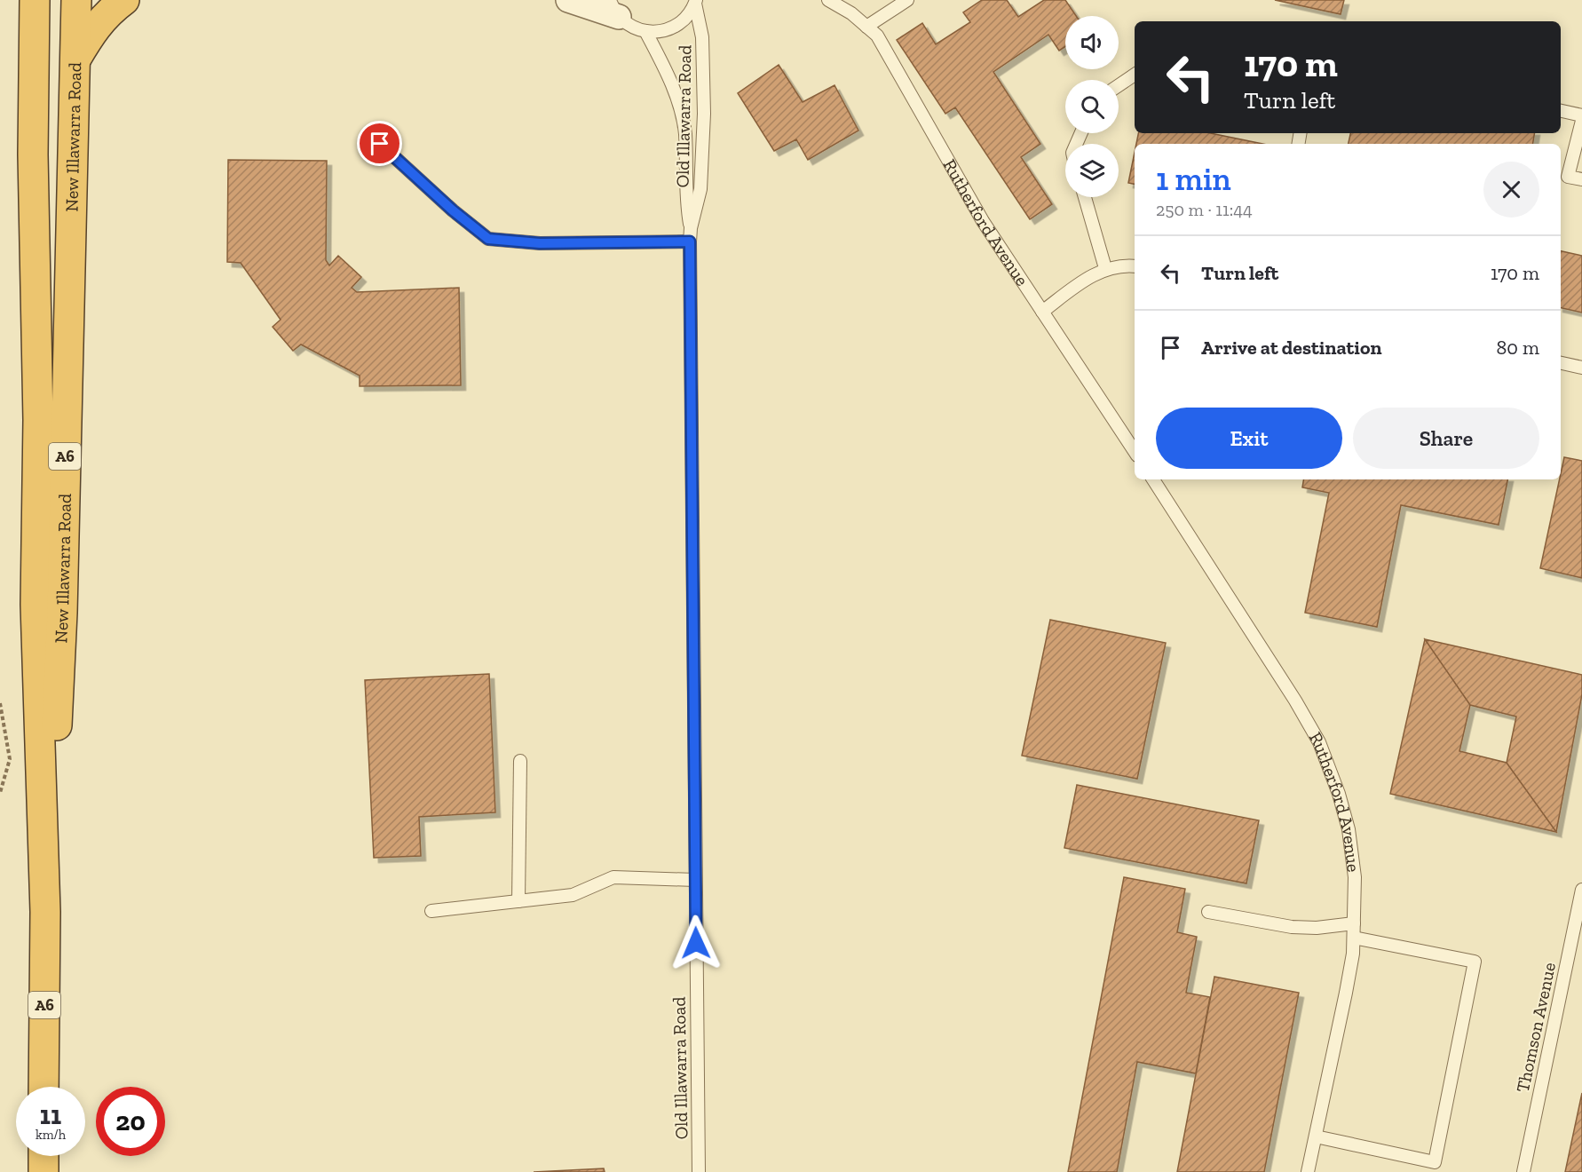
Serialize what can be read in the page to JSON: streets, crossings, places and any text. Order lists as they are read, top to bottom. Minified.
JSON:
{"streets":{"highway":["New Illawarra Road","A6"],"lane":["Old Illawarra Road","Rutherford Avenue","Thomson Avenue"]},"page":{"turn":["170 m","Turn left"],"heading":["1 min","250 m · 11:44"],"list":[{"name":"Turn left","value":"170 m"},{"name":"Arrive at destination","value":"80 m"}],"buttons":["Exit","Share"],"speed":"11 km/h","limit":"20"}}
